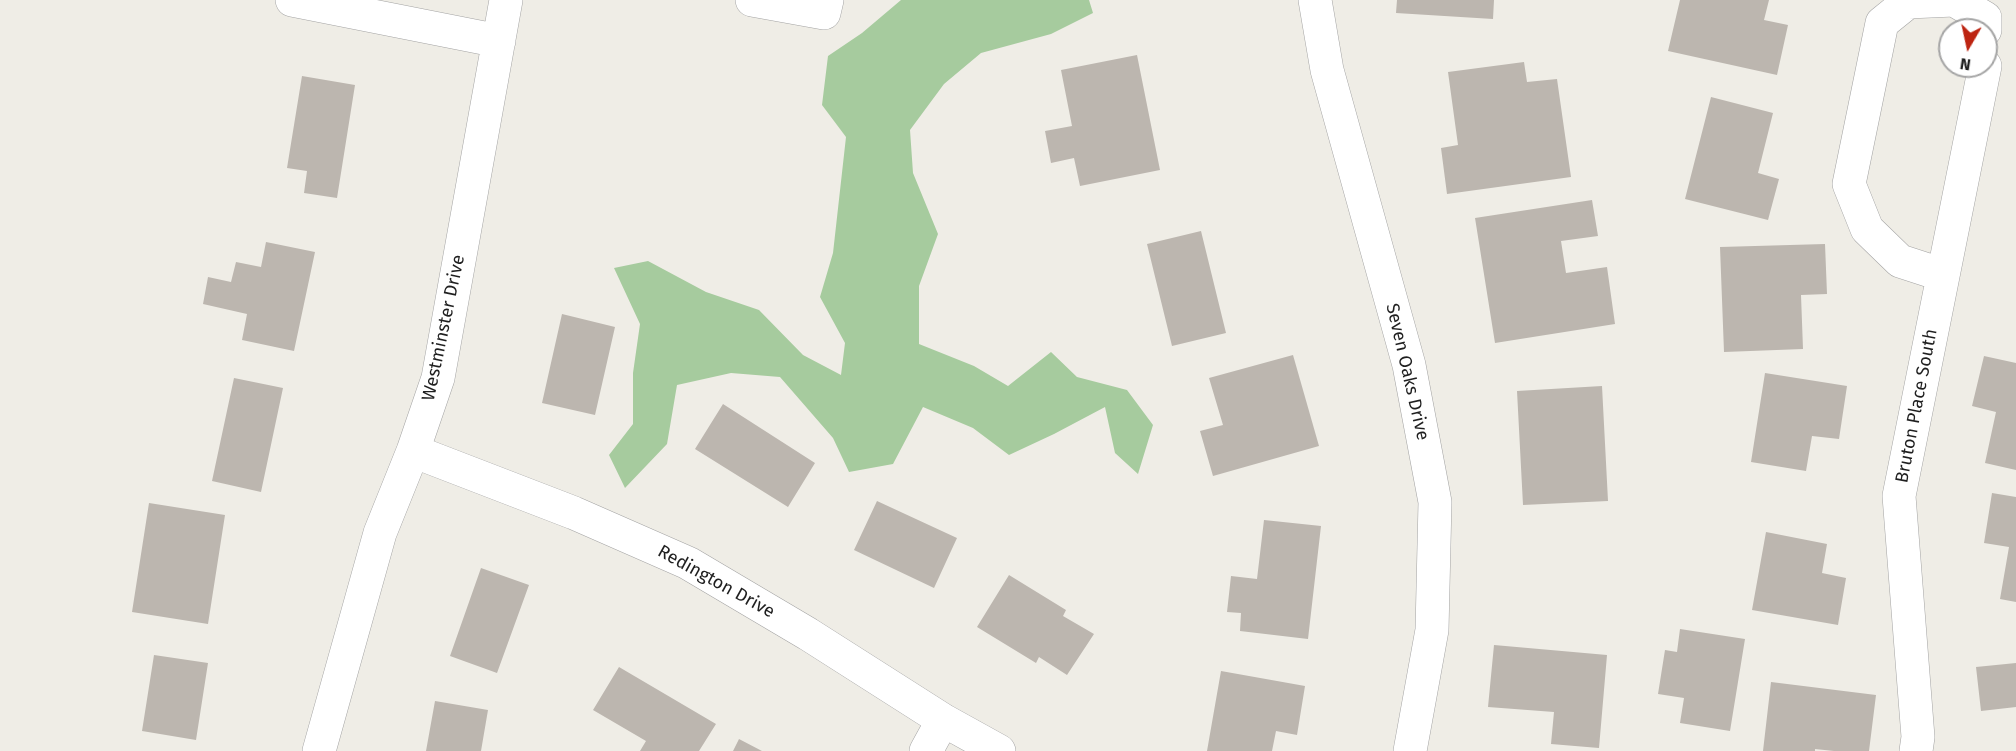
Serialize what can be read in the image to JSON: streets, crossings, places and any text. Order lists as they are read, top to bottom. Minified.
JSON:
{"streets":{"street":["Westminster Drive","Seven Oaks Drive","Bruton Place South","Redington Drive"]},"crossings":[["Westminster Drive","Redington Drive"]],"north":"bottom"}
